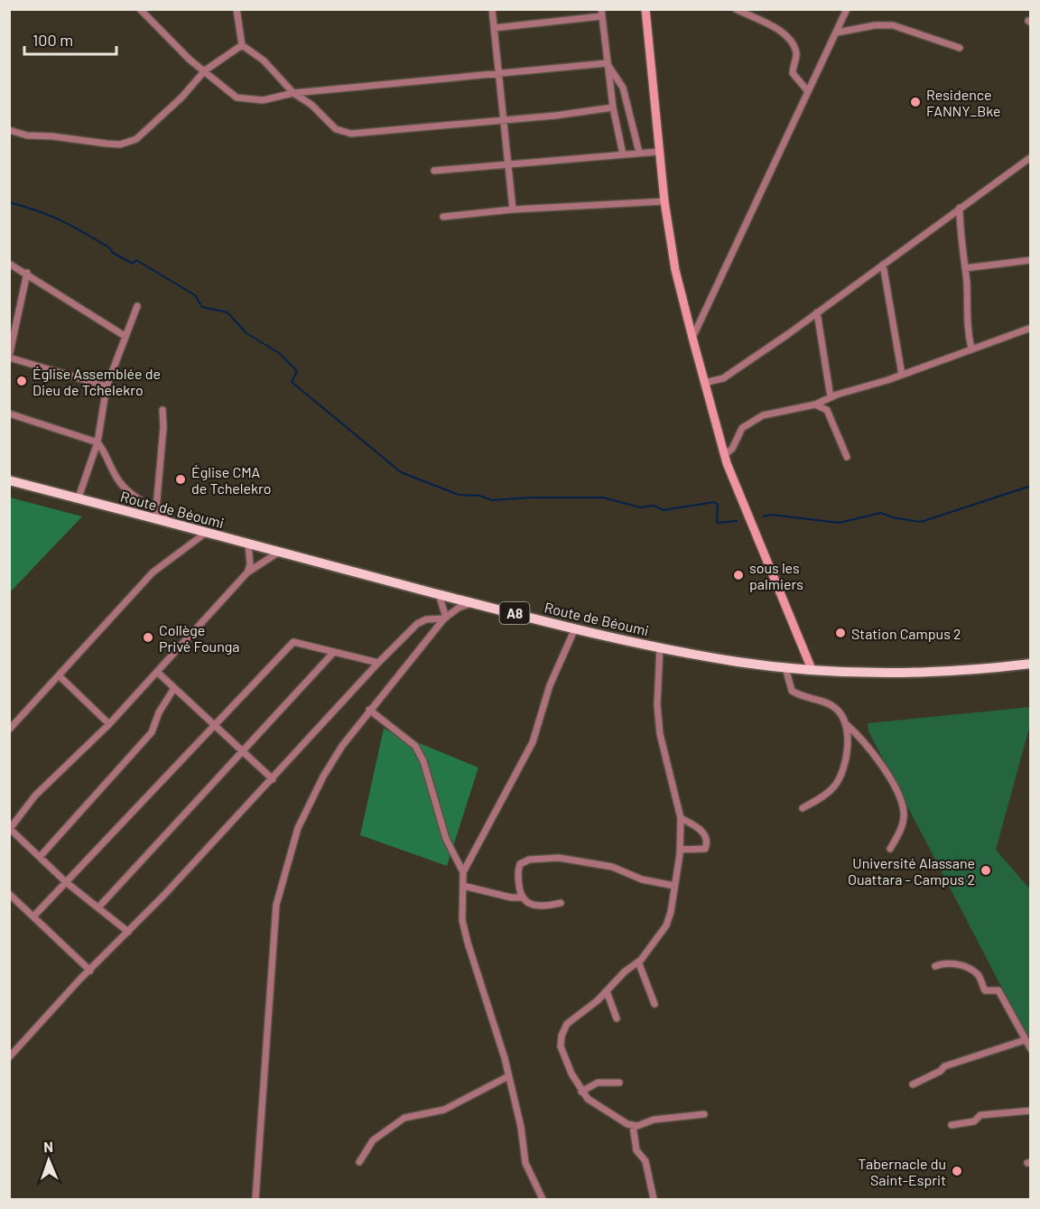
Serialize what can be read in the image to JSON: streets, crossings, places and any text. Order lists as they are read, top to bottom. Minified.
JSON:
{"streets":{"main road":["Route de Béoumi","A8"]},"places":["Residence FANNY_Bke","Église Assemblée de Dieu de Tchelekro","Église CMA de Tchelekro","sous les palmiers","Station Campus 2","Collège Privé Founga","Université Alassane Ouattara - Campus 2","Tabernacle du Saint-Esprit"],"scale_bar":"100 m","north":"top"}
